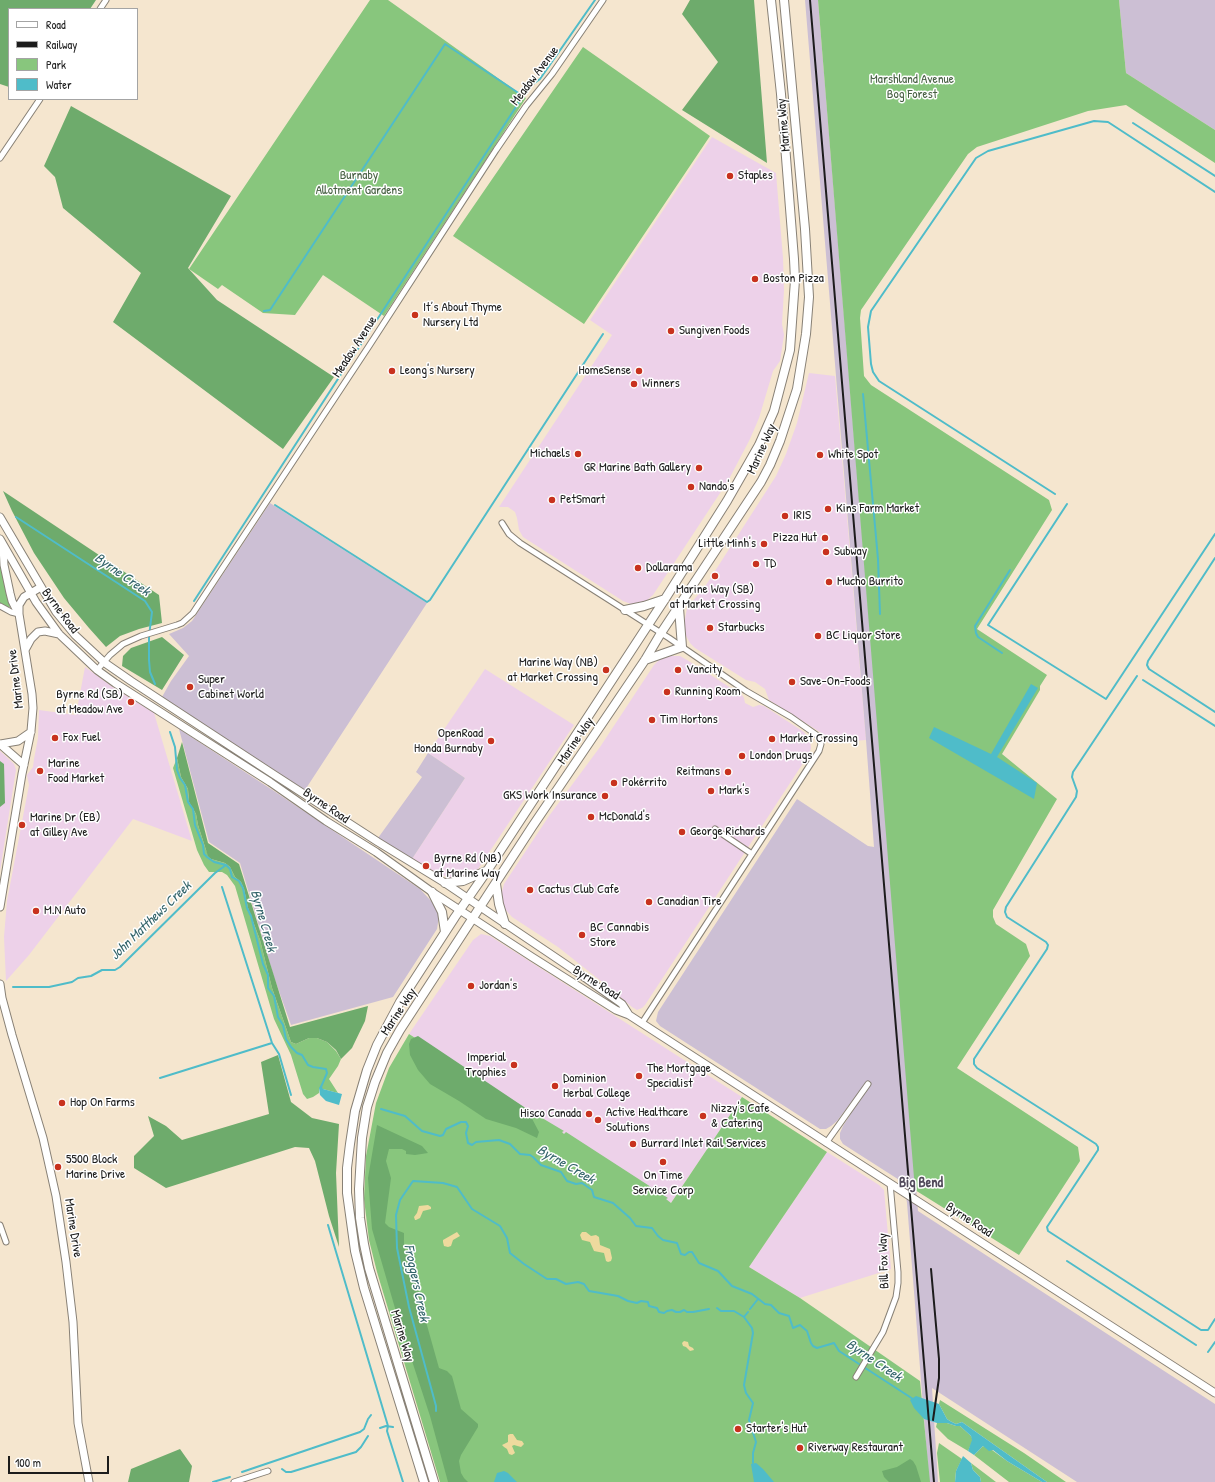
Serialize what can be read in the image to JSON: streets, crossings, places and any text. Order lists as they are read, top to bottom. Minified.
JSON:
{"streets":{"main road":["Marine Way"],"street":["Meadow Avenue","Byrne Road","Marine Drive","Bill Fox Way"]},"crossings":[["Meadow Avenue","Byrne Road"],["Marine Way","Byrne Road"],["Byrne Road","Marine Drive"],["Byrne Road","Bill Fox Way"]],"districts":["Big Bend"],"water":["Byrne Creek","John Matthews Creek","Froggers Creek"],"parks":["Marshland Avenue Bog Forest","Burnaby Allotment Gardens"],"places":["Staples","Boston Pizza","It’s About Thyme Nursery Ltd","Sungiven Foods","Leong's Nursery","HomeSense","Winners","Michaels","White Spot","GR Marine Bath Gallery","Nando's","PetSmart","Kins Farm Market","IRIS","Pizza Hut","Little Minh's","Subway","TD","Dollarama","Marine Way (SB) at Market Crossing","Mucho Burrito","Starbucks","BC Liquor Store","Marine Way (NB) at Market Crossing","Vancity","Save-On-Foods","Super Cabinet World","Running Room","Byrne Rd (SB) at Meadow Ave","Tim Hortons","Fox Fuel","Market Crossing","OpenRoad Honda Burnaby","London Drugs","Marine Food Market","Reitmans","Pokérrito","Mark's","GKS Work Insurance","McDonald's","Marine Dr (EB) at Gilley Ave","George Richards","Byrne Rd (NB) at Marine Way","Cactus Club Cafe","Canadian Tire","M.N Auto","BC Cannabis Store","Jordan's","Imperial Trophies","The Mortgage Specialist","Dominion Herbal College","Hop On Farms","Hisco Canada","Nizzy's Cafe & Catering","Active Healthcare Solutions","Burrard Inlet Rail Services","On Time Service Corp","5500 Block Marine Drive","Starter's Hut","Riverway Restaurant"],"legend":["Road","Railway","Park","Water"],"scale_bar":"100 m"}
